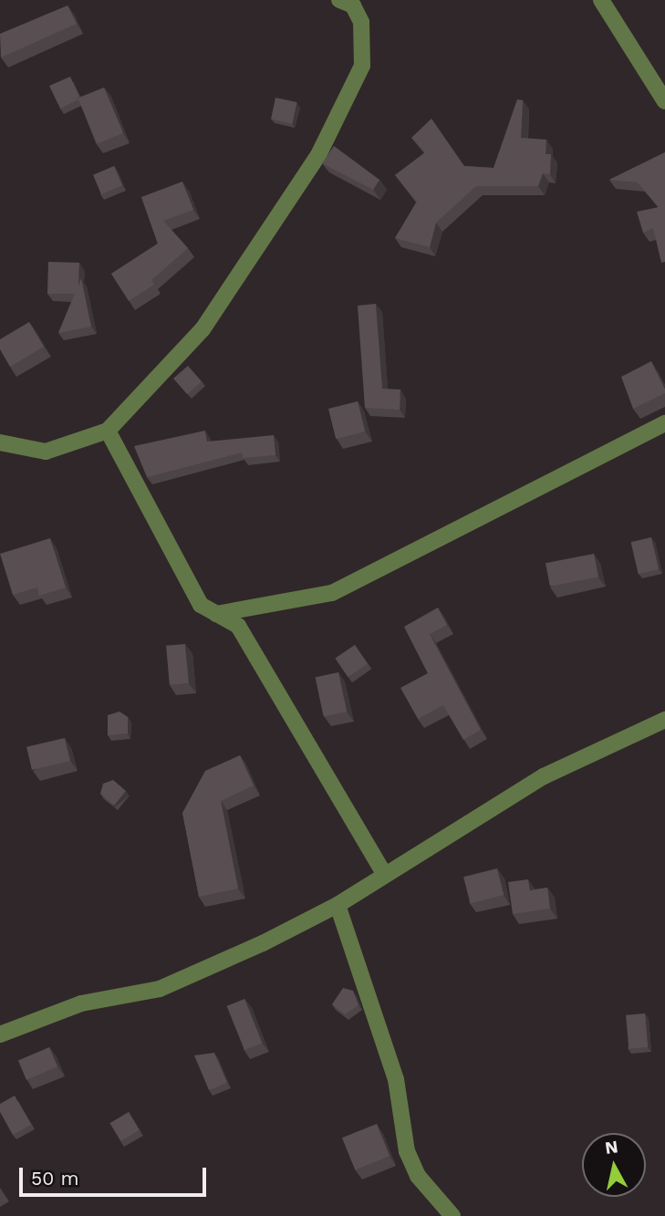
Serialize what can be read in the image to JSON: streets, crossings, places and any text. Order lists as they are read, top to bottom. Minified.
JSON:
{"scale_bar":"50 m","north":"top"}
